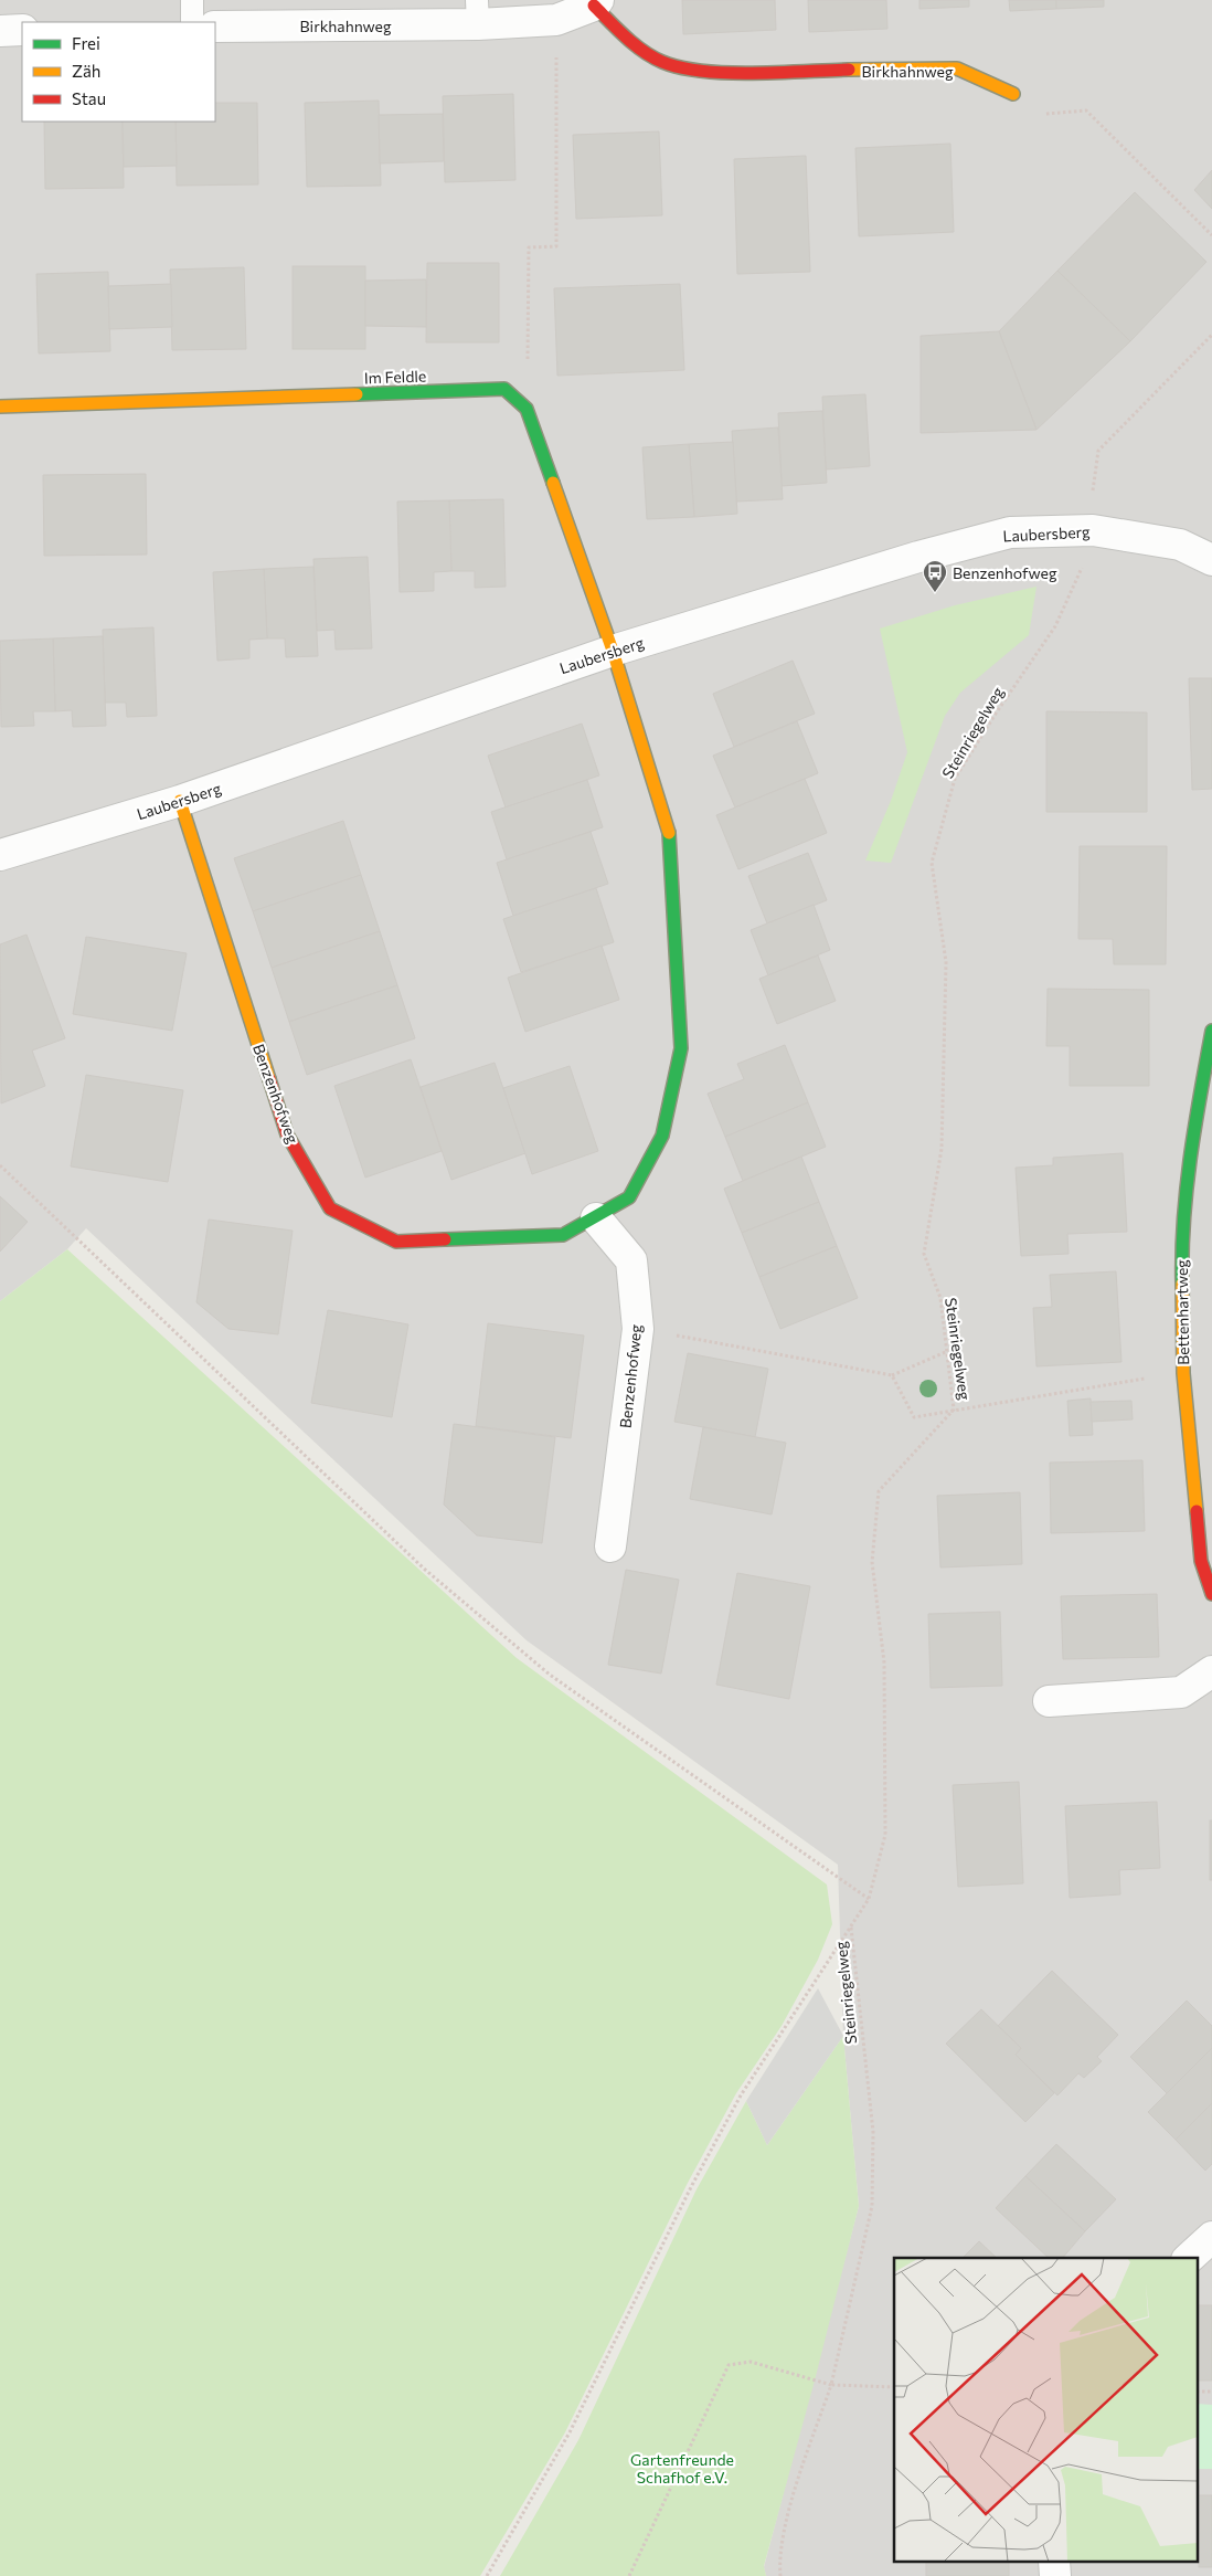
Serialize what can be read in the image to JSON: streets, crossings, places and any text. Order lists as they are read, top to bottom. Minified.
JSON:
{"streets":{"street":["Birkhahnweg","Im Feldle","Laubersberg","Benzenhofweg","Bettenhartweg"],"path":["Steinriegelweg"]},"crossings":[["Im Feldle","Laubersberg"],["Im Feldle","Benzenhofweg"],["Laubersberg","Steinriegelweg"],["Laubersberg","Benzenhofweg"]],"parks":["Gartenfreunde Schafhof e.V."],"places":{"bus stop":["Benzenhofweg"]},"legend":["Frei","Zäh","Stau"]}
